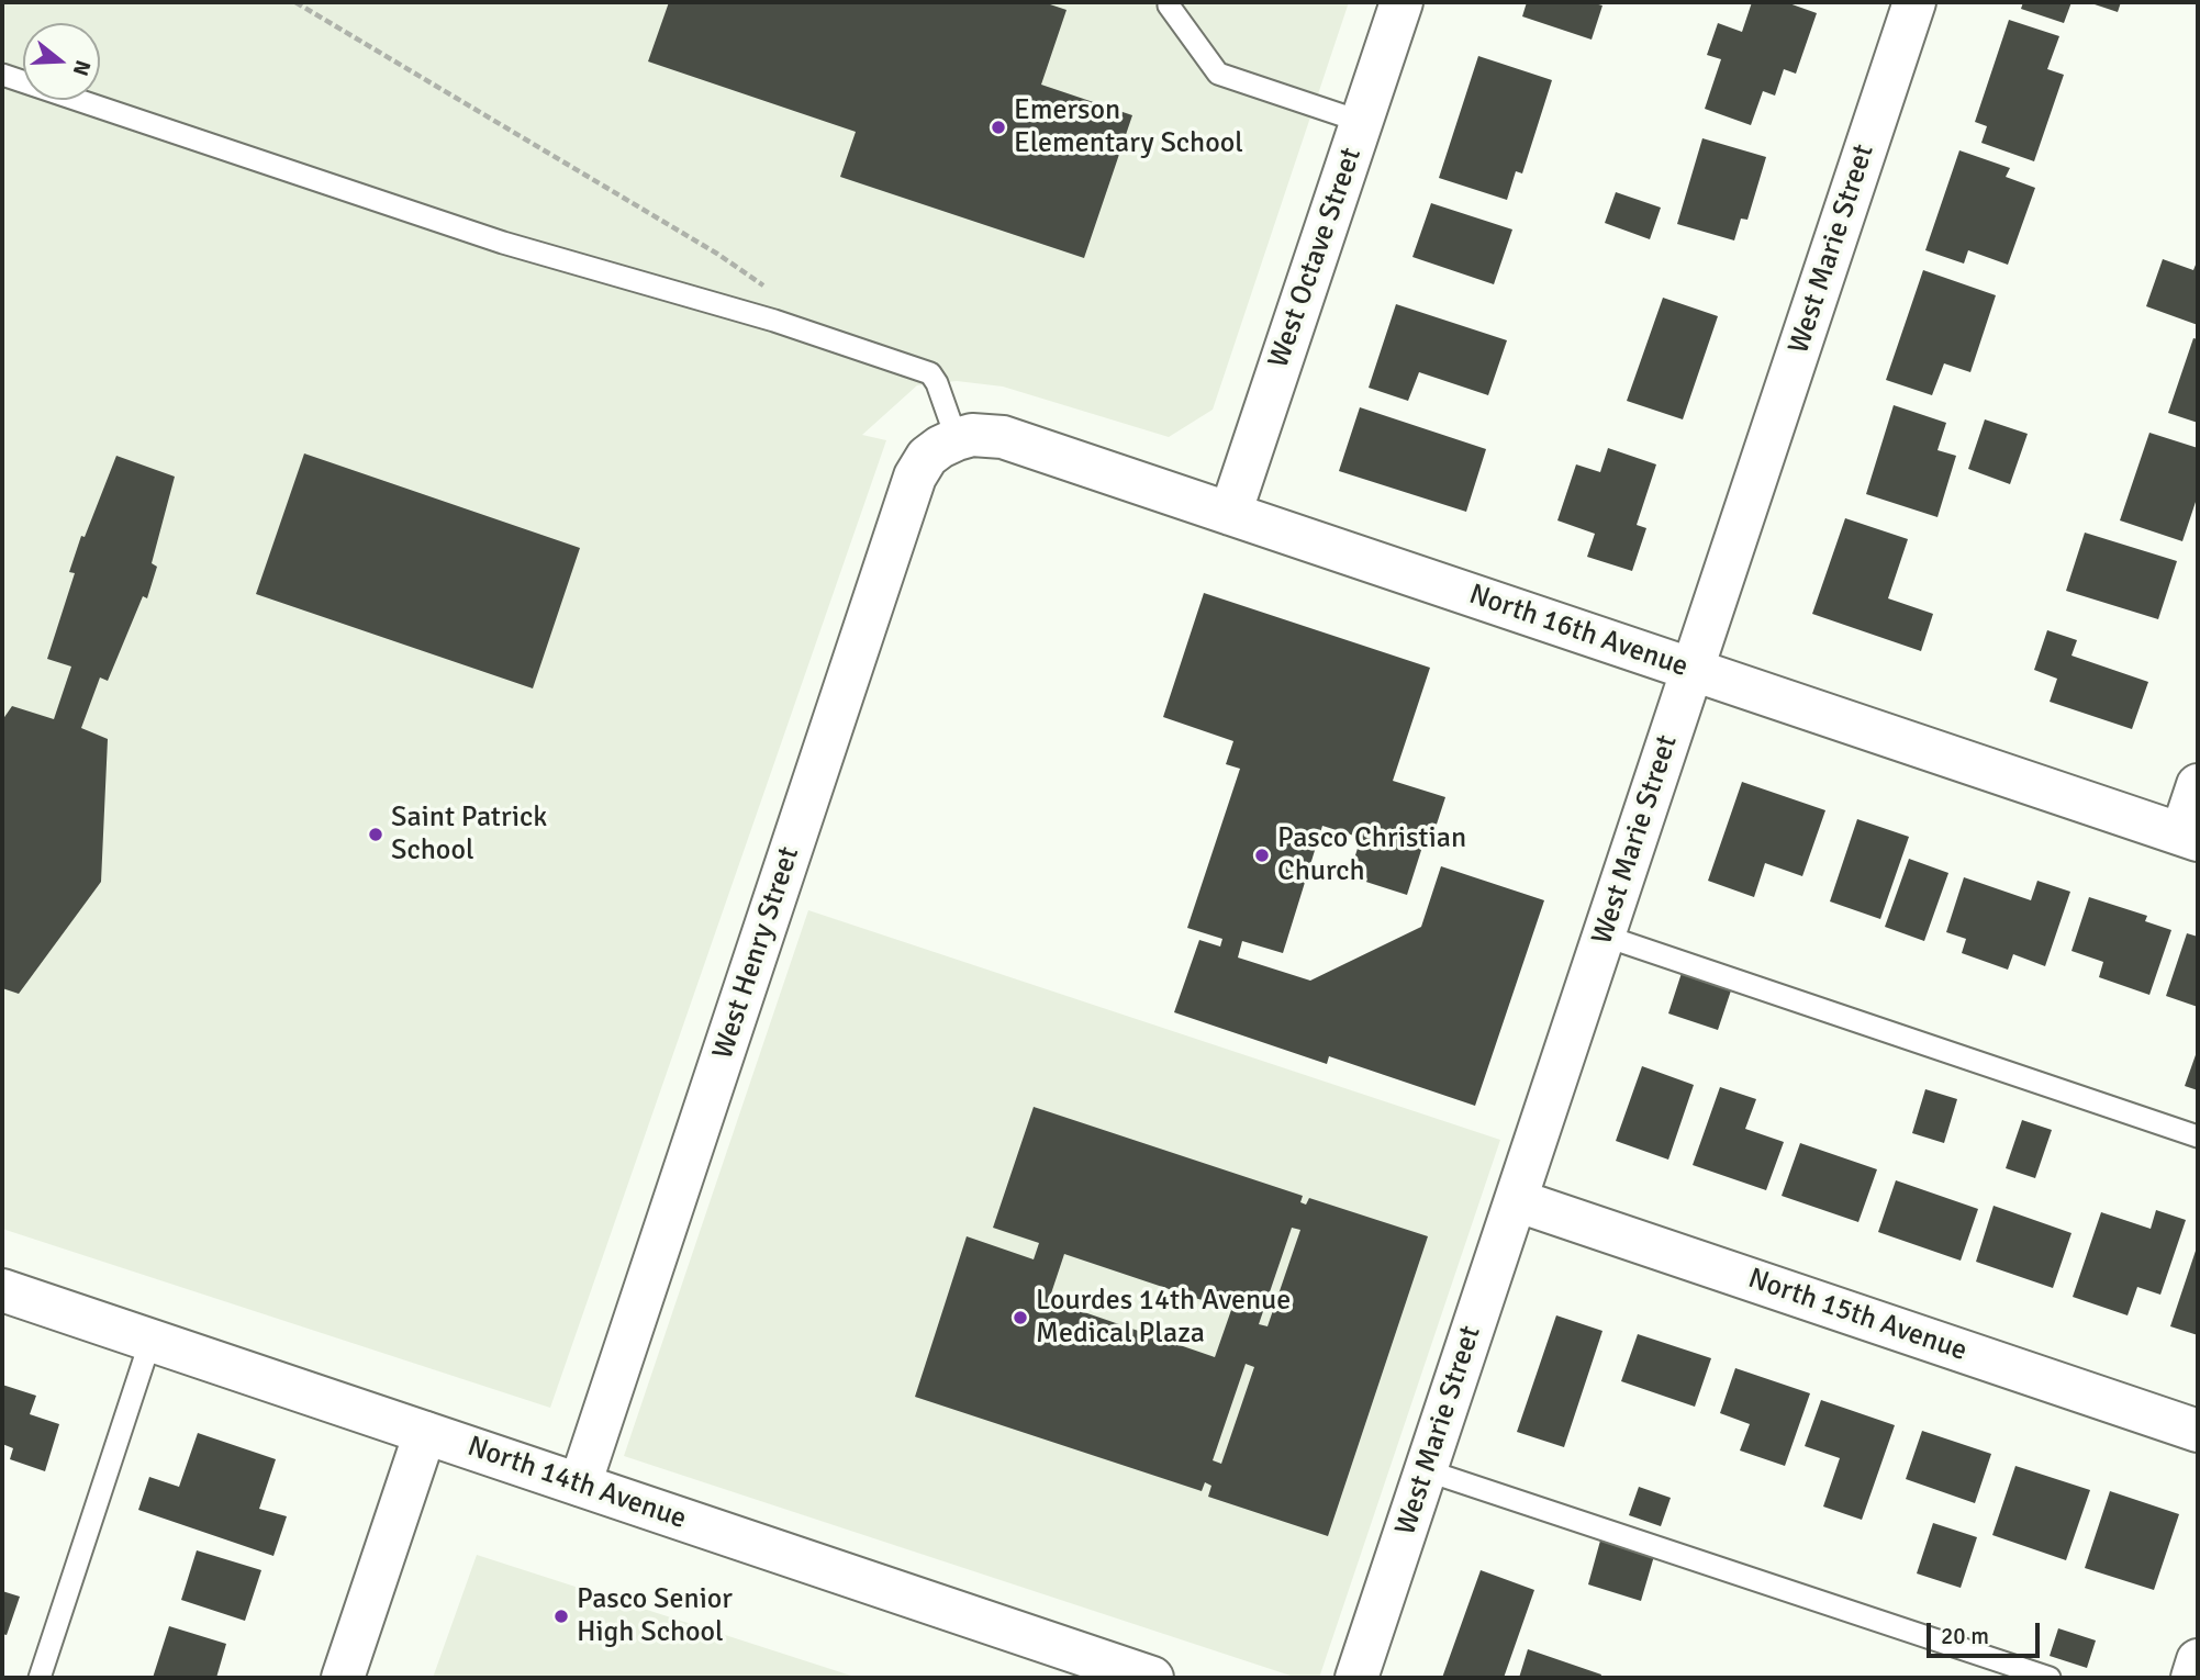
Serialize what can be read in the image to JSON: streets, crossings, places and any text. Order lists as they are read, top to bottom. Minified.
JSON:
{"streets":{"street":["West Marie Street","West Octave Street","North 16th Avenue","West Henry Street","North 15th Avenue","North 14th Avenue"]},"crossings":[["West Marie Street","North 16th Avenue"],["West Marie Street","North 15th Avenue"],["West Octave Street","North 16th Avenue"],["North 16th Avenue","West Henry Street"],["West Henry Street","North 14th Avenue"]],"places":["Emerson Elementary School","Saint Patrick School","Pasco Christian Church","Lourdes 14th Avenue Medical Plaza","Pasco Senior High School"],"scale_bar":"20 m","north":"right"}
